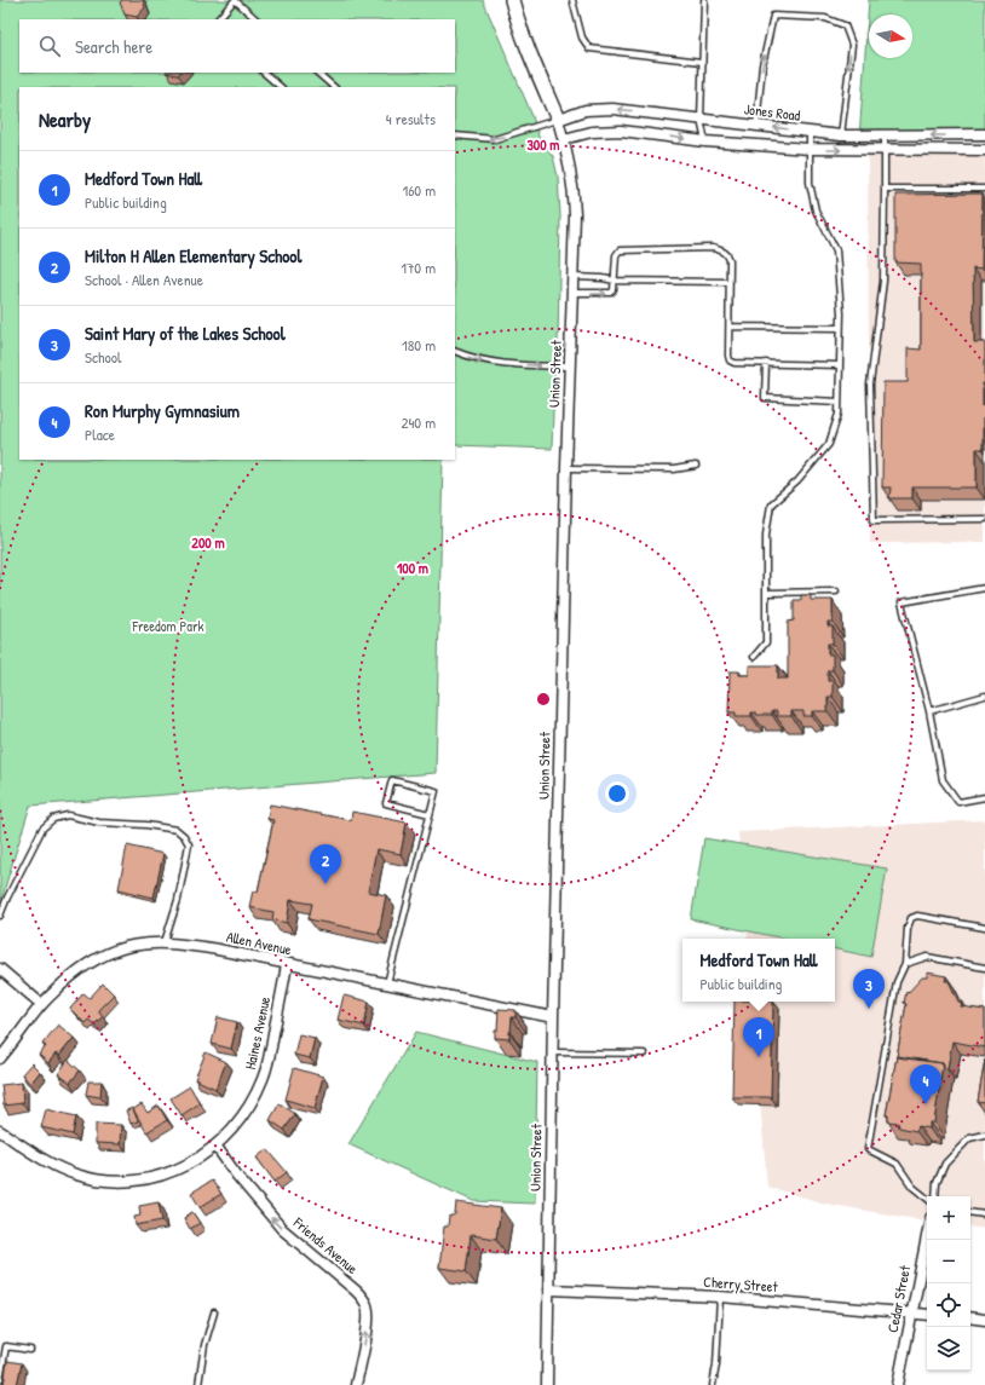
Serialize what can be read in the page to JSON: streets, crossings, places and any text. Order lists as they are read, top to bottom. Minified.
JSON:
{"streets":{"street":["Jones Road","Union Street","Allen Avenue","Haines Avenue","Friends Avenue","Cherry Street","Cedar Street"]},"crossings":[["Jones Road","Union Street"],["Union Street","Allen Avenue"],["Union Street","Cherry Street"],["Allen Avenue","Haines Avenue"],["Haines Avenue","Friends Avenue"],["Cherry Street","Cedar Street"]],"one_way":["Friends Avenue"],"parks":["Freedom Park"],"north":"right","page":{"search":"Search here","heading":["Nearby","4 results"],"list":[{"mark":"1","name":"Medford Town Hall","note":"Public building","value":"160 m"},{"mark":"2","name":"Milton H Allen Elementary School","note":"School · Allen Avenue","value":"170 m"},{"mark":"3","name":"Saint Mary of the Lakes School","note":"School","value":"180 m"},{"mark":"4","name":"Ron Murphy Gymnasium","note":"Place","value":"240 m"}],"pins":["2","3","1","4"],"popup":["Medford Town Hall","Public building"],"map_buttons":["+","−"]},"rings":["300 m","200 m","100 m"]}
